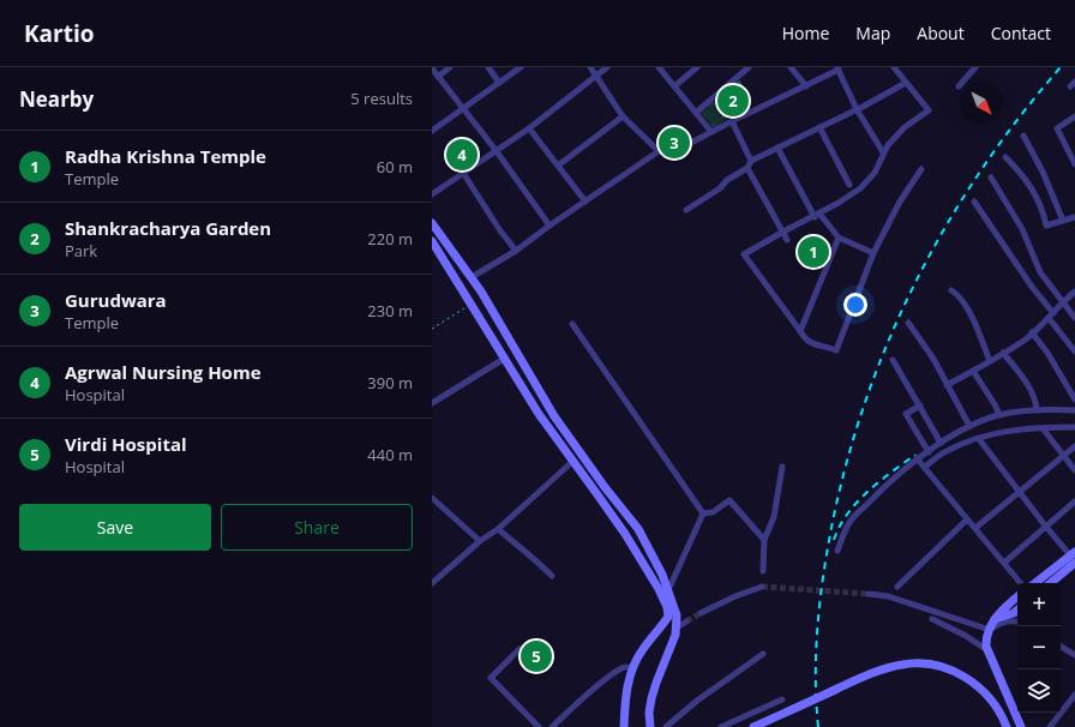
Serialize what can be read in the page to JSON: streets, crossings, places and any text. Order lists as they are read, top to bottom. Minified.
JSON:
{"north":"bottom right","page":{"header":"Kartio","nav":["Home","Map","About","Contact"],"heading":["Nearby","5 results"],"pins":["2","3","4","1","5"],"list":[{"mark":"1","name":"Radha Krishna Temple","note":"Temple","value":"60 m"},{"mark":"2","name":"Shankracharya Garden","note":"Park","value":"220 m"},{"mark":"3","name":"Gurudwara","note":"Temple","value":"230 m"},{"mark":"4","name":"Agrwal Nursing Home","note":"Hospital","value":"390 m"},{"mark":"5","name":"Virdi Hospital","note":"Hospital","value":"440 m"}],"buttons":["Save","Share"],"map_buttons":["+","−"]}}
